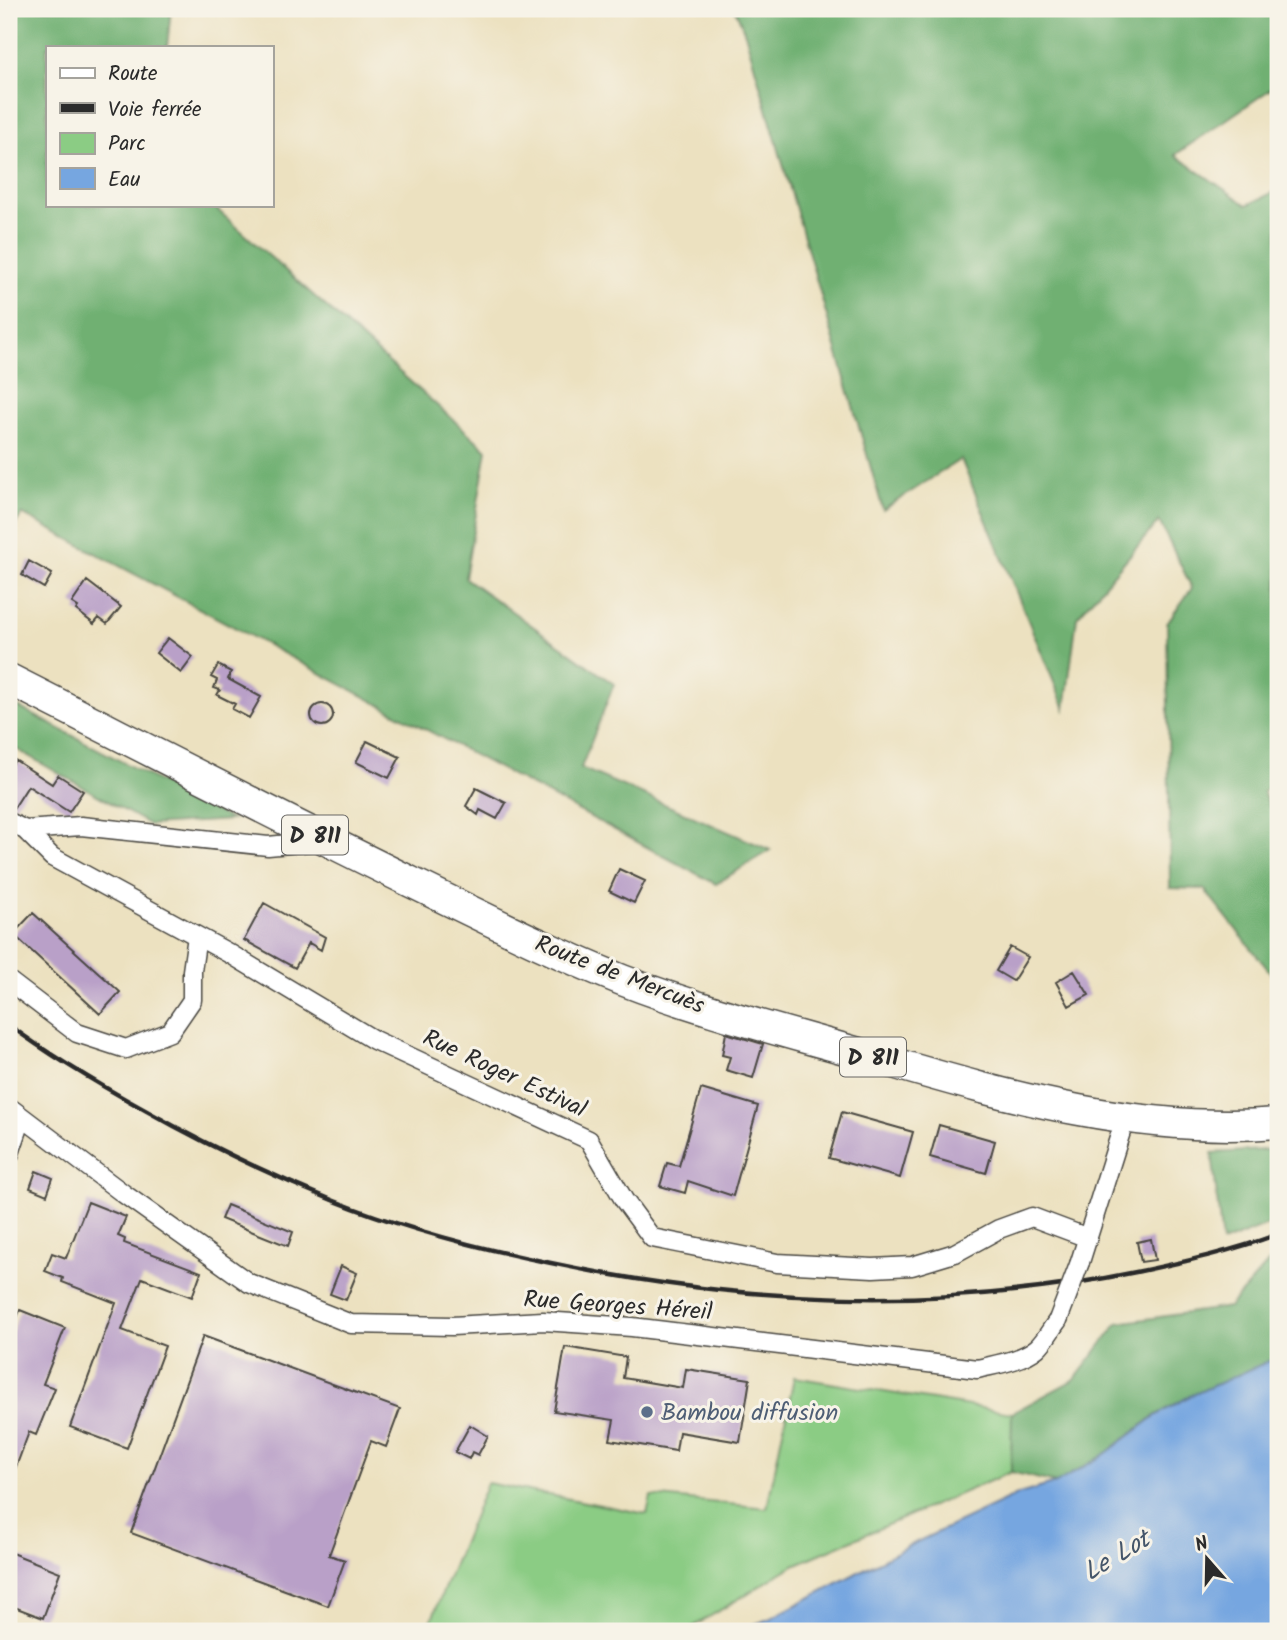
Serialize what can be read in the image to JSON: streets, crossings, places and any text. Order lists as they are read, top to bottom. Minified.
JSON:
{"streets":{"main road":["D 811","Route de Mercuès"],"street":["Rue Roger Estival","Rue Georges Héreil"]},"crossings":[["Route de Mercuès","Rue Georges Héreil"],["Rue Roger Estival","Rue Georges Héreil"]],"water":["Le Lot"],"places":["Bambou diffusion"],"legend":["Route","Voie ferrée","Parc","Eau"],"north":"top"}
